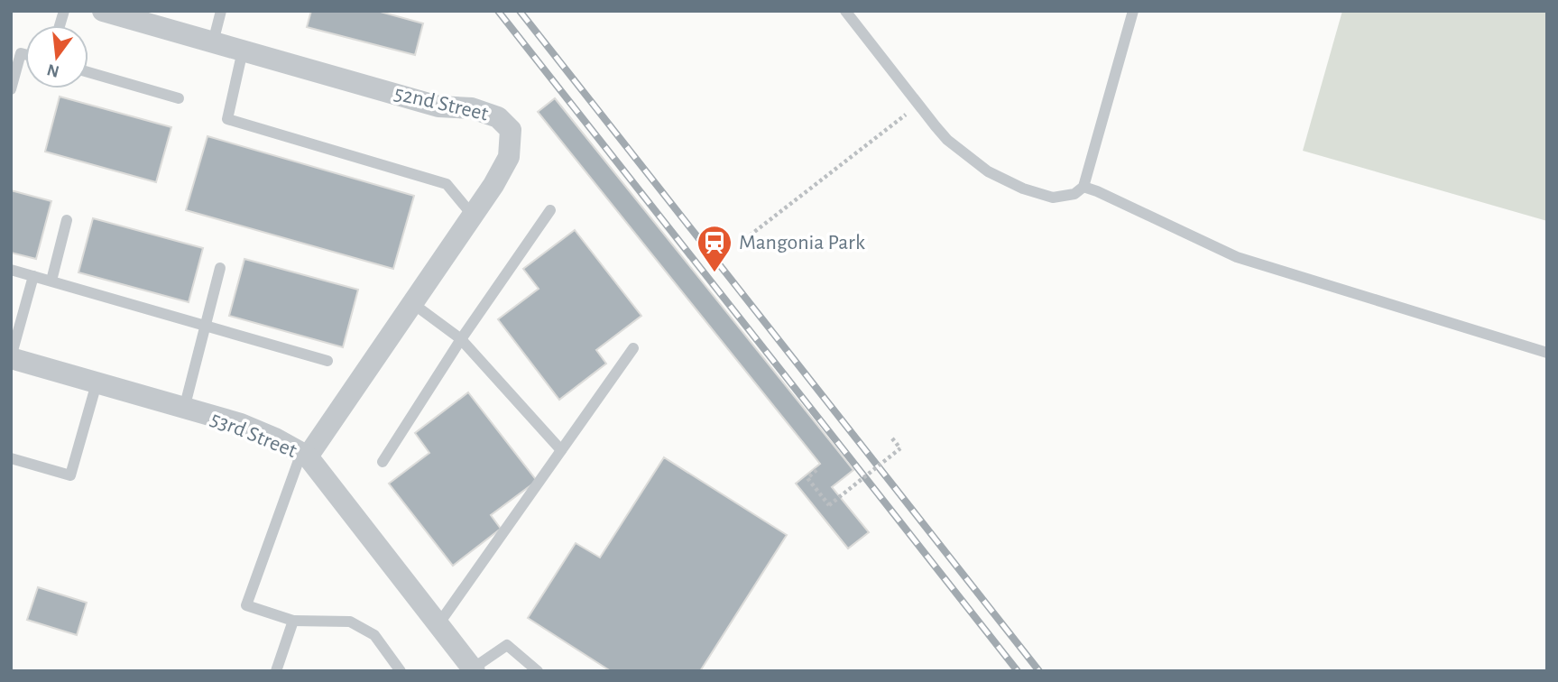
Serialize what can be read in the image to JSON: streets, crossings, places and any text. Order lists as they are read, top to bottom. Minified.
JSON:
{"streets":{"street":["52nd Street","53rd Street"]},"crossings":[["52nd Street","53rd Street"]],"places":{"station":["Mangonia Park"]},"north":"bottom"}
